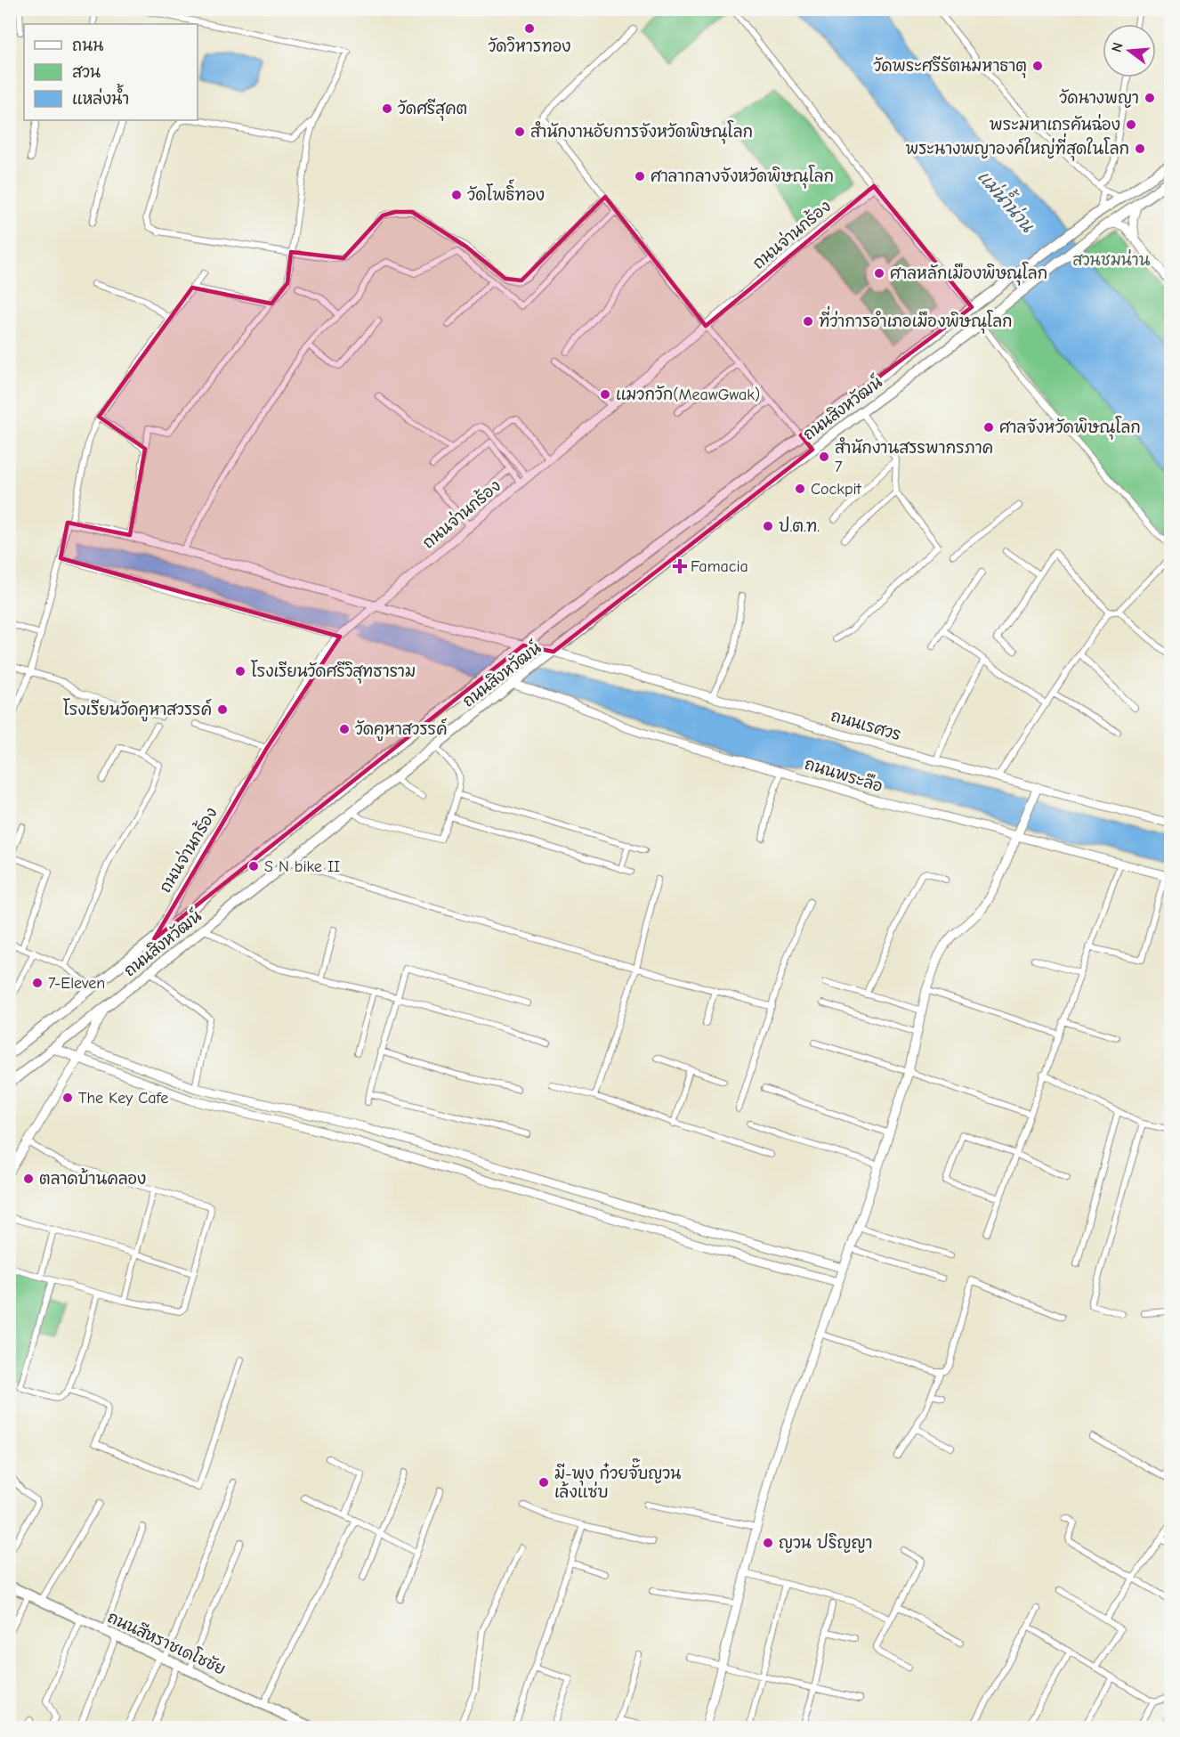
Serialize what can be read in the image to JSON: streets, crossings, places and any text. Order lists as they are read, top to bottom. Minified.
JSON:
{"streets":{"main road":["ถนนสิงหวัฒน์","ถนนสีหราชเดโชชัย"],"street":["ถนนจ่านกร้อง","ถนนเรศวร","ถนนพระลือ"]},"crossings":[["ถนนจ่านกร้อง","ถนนสิงหวัฒน์"],["ถนนจ่านกร้อง","ถนนเรศวร"],["ถนนสิงหวัฒน์","ถนนเรศวร"],["ถนนสิงหวัฒน์","ถนนพระลือ"]],"water":["แม่น้ำน่าน"],"parks":["สวนชมน่าน"],"places":{"other":["วัดวิหารทอง","วัดพระศรีรัตนมหาธาตุ","วัดนางพญา","วัดศรีสุคต","พระมหาเถรคันฉ่อง","สำนักงานอัยการจังหวัดพิษณุโลก","พระนางพญาองค์ใหญ่ที่สุดในโลก","ศาลากลางจังหวัดพิษณุโลก","วัดโพธิ์ทอง","ศาลหลักเมืองพิษณุโลก","ที่ว่าการอำเภอเมืองพิษณุโลก","แมวกวัก(MeawGwak)","ศาลจังหวัดพิษณุโลก","สำนักงานสรรพากรภาค 7","Cockpit","ป.ต.ท.","โรงเรียนวัดศรีวิสุทธาราม","โรงเรียนวัดคูหาสวรรค์","วัดคูหาสวรรค์","S N bike II","7-Eleven","The Key Cafe","ตลาดบ้านคลอง","มี-พุง ก๋วยจั๊บญวน เล้งแซ่บ","ญวน ปริญญา"],"health":["Famacia"]},"legend":["ถนน","สวน","แหล่งน้ำ"],"north":"left"}
